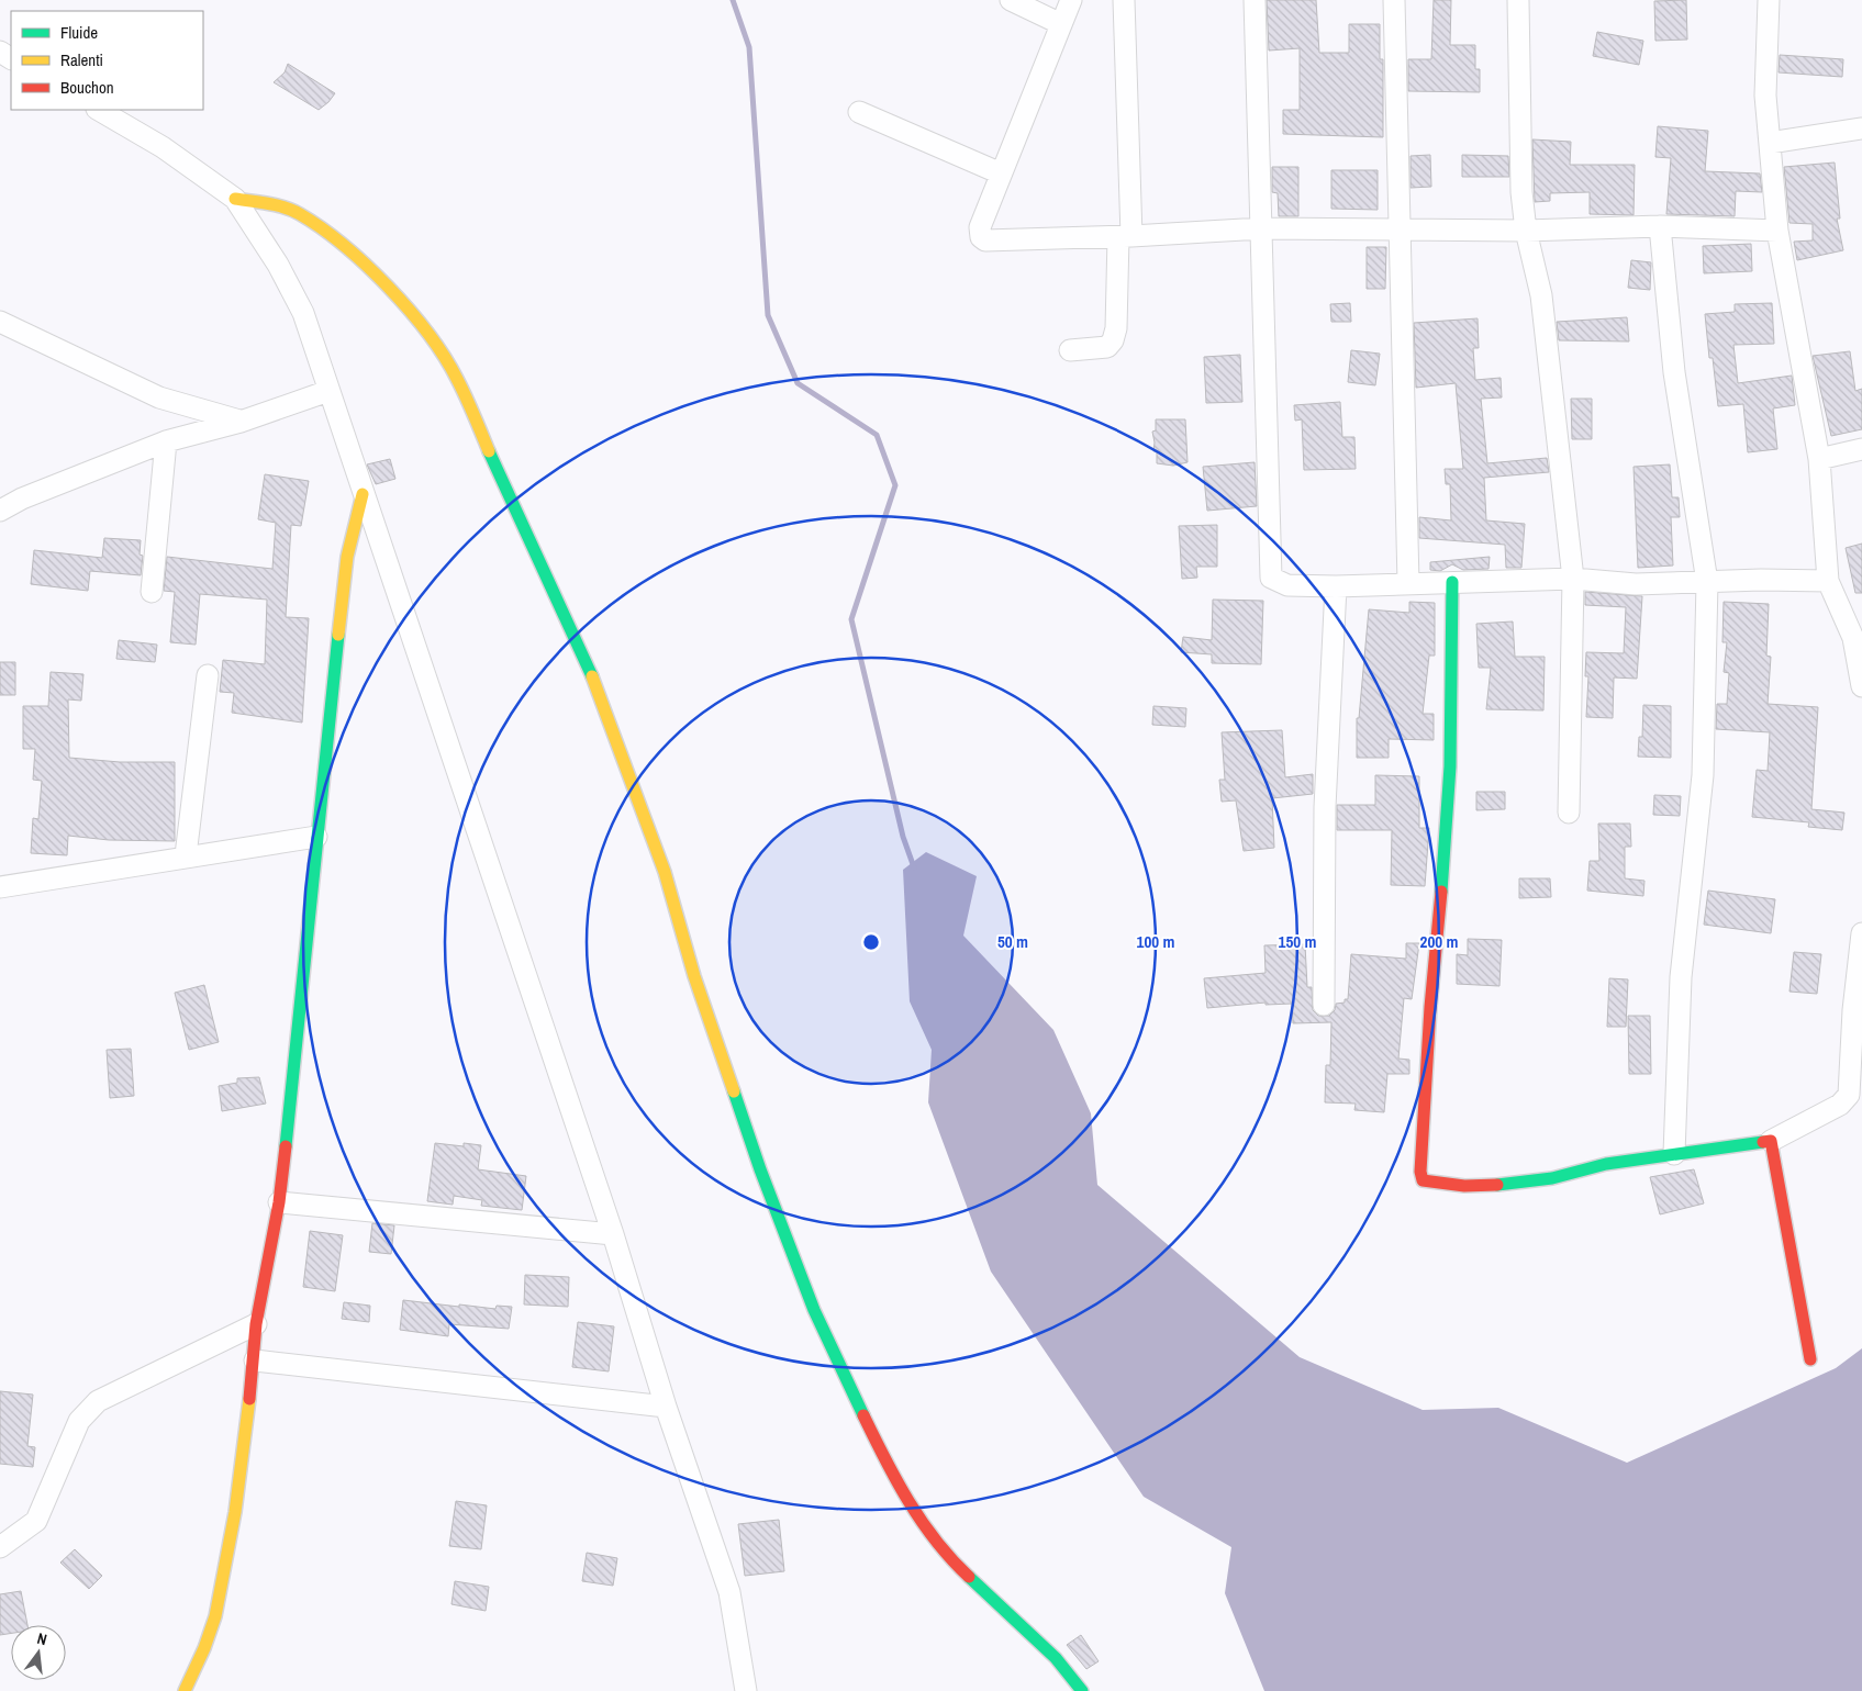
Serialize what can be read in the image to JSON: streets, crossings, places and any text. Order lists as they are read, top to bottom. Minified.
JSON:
{"legend":["Fluide","Ralenti","Bouchon"],"north":"top","rings":["50 m","100 m","150 m","200 m"]}
